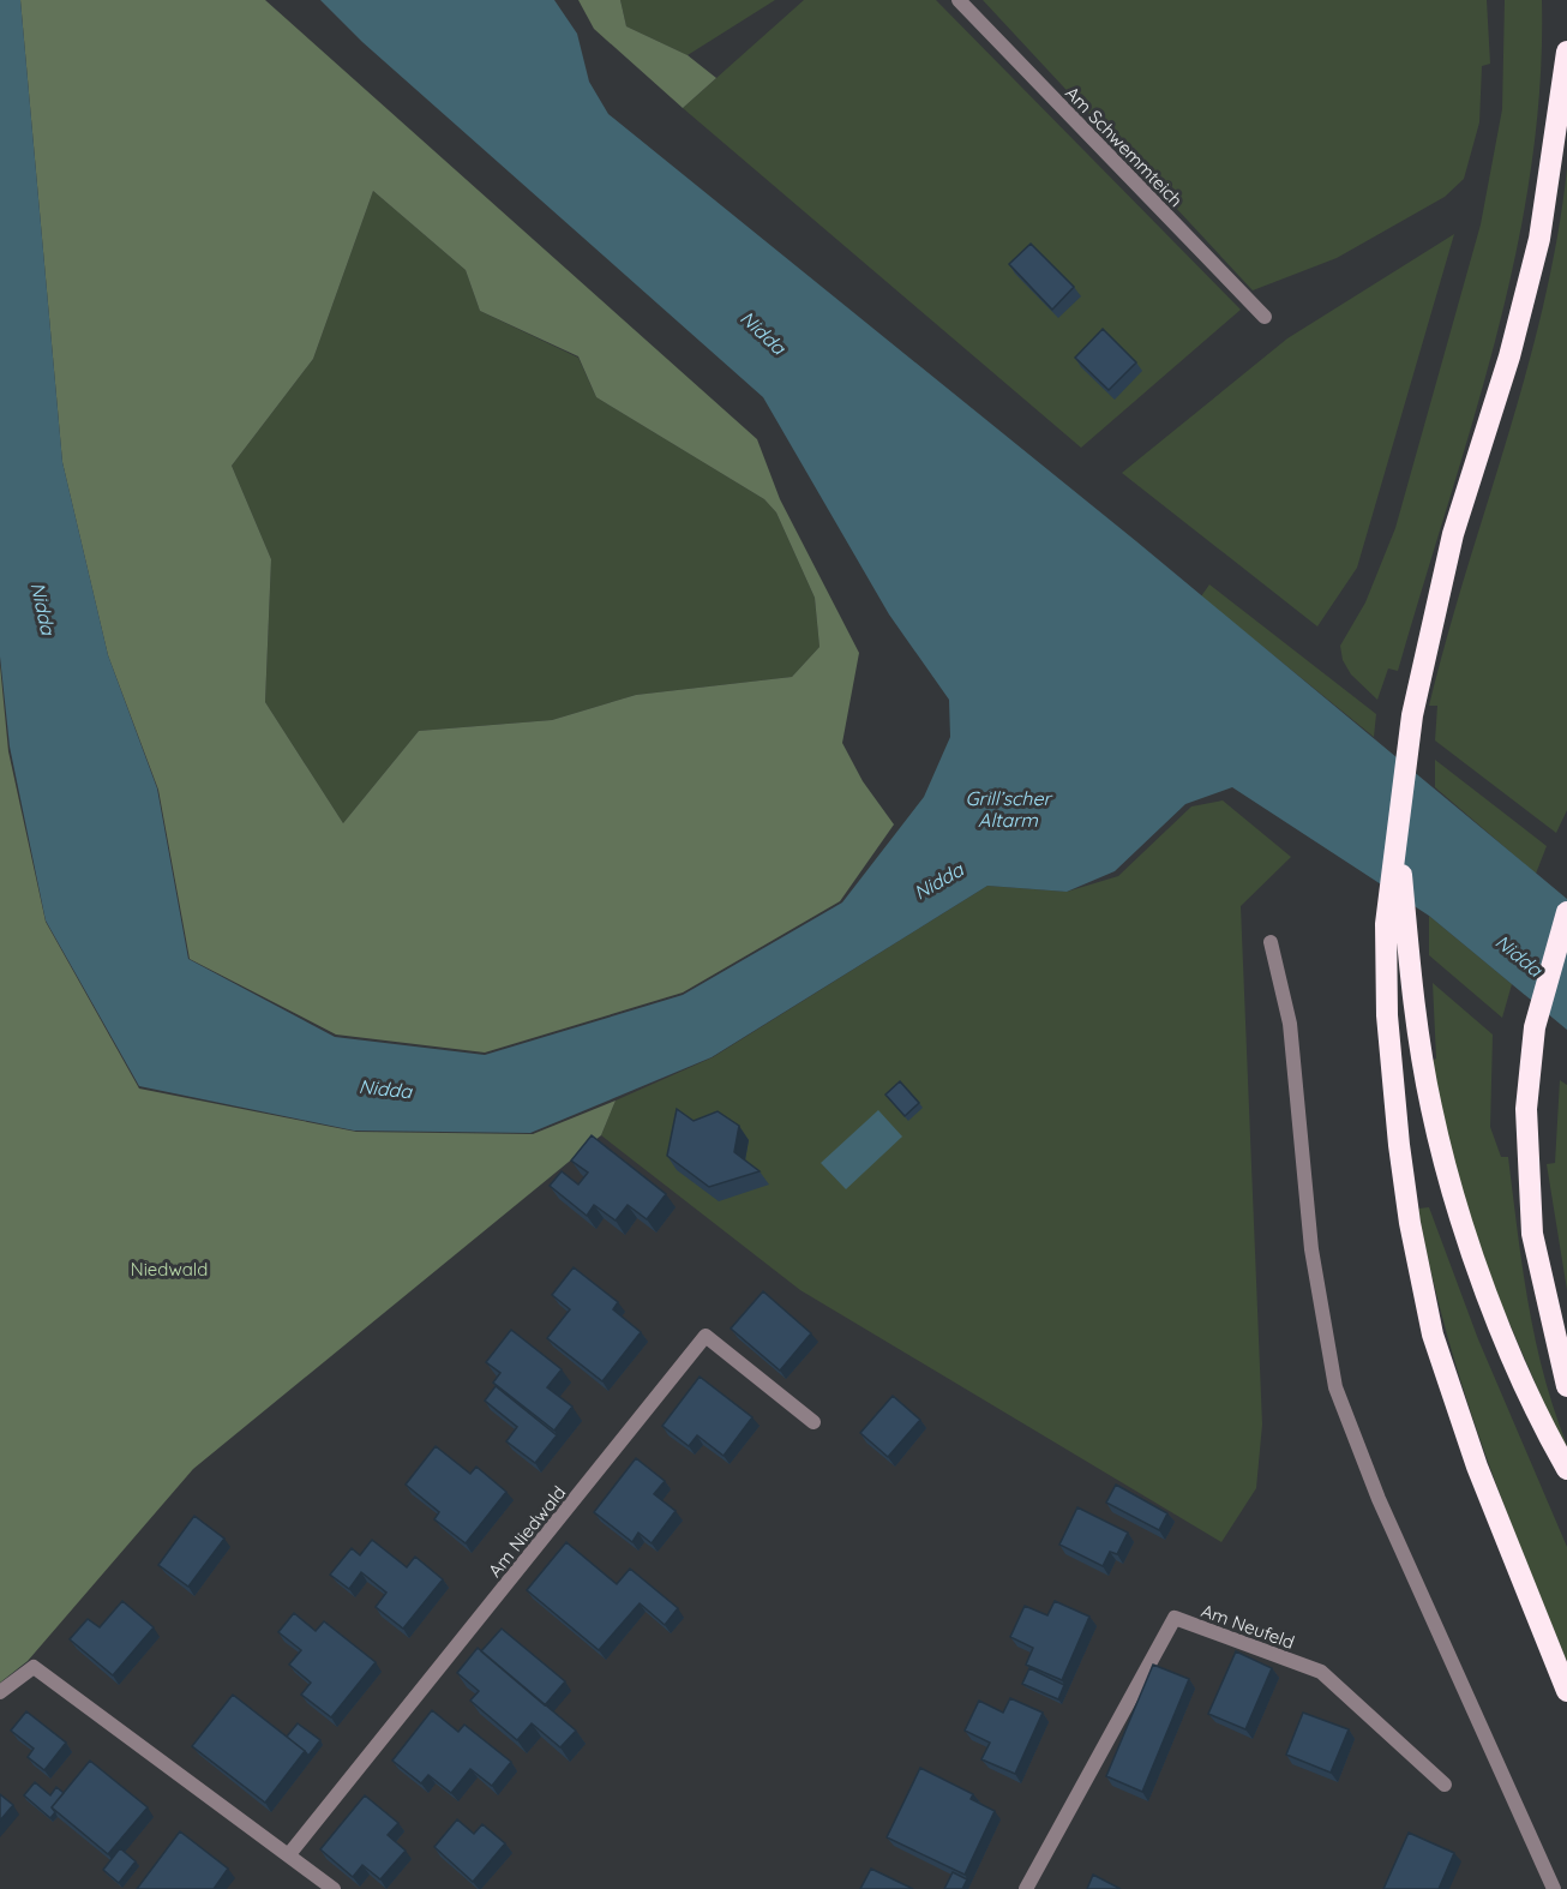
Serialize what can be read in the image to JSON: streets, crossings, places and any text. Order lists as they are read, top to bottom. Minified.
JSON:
{"streets":{"street":["Am Schwemmteich","Am Niedwald","Am Neufeld"]},"water":["Nidda","Grill’scher Altarm"],"parks":["Niedwald"]}
